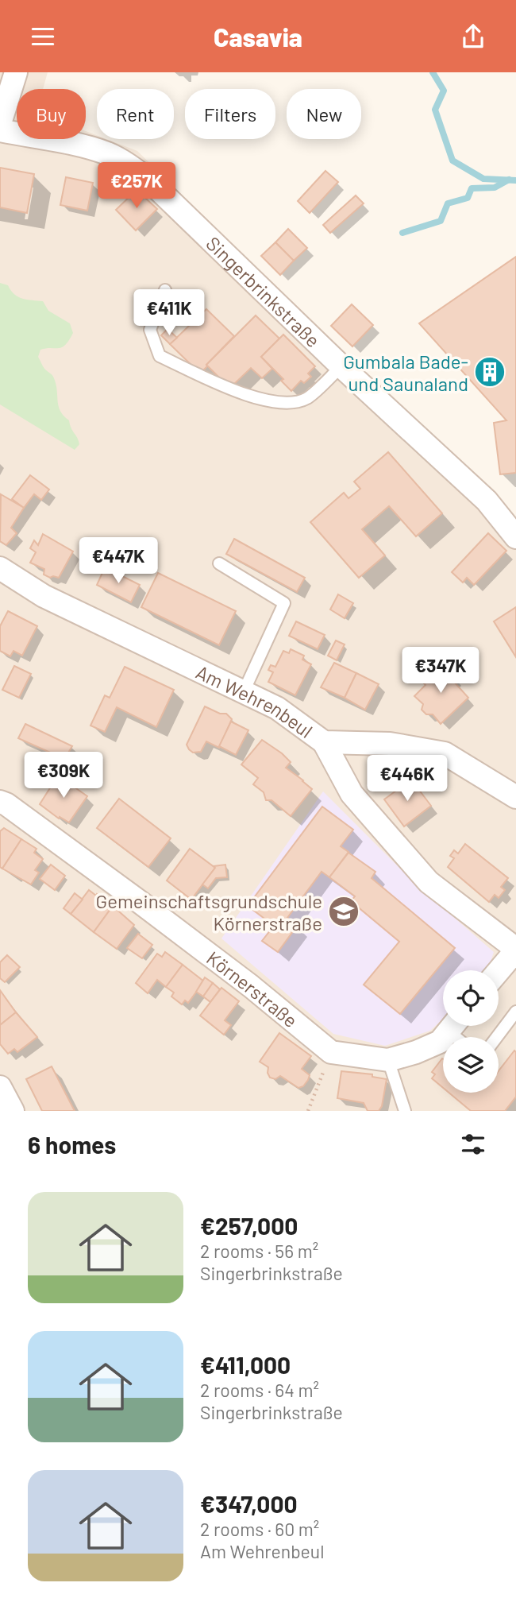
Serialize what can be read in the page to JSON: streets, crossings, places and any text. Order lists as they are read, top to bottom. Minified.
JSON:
{"streets":{"street":["Singerbrinkstraße","Am Wehrenbeul","Körnerstraße"]},"places":{"building":["Gumbala Bade- und Saunaland"],"school or university":["Gemeinschaftsgrundschule Körnerstraße"]},"page":{"header":"Casavia","chip":["Buy","Rent","Filters","New"],"price":["€257K","€411K","€447K","€347K","€309K","€446K"],"heading":"6 homes","list":[{"name":"€257,000","note":"2 rooms · 56 m² · Singerbrinkstraße"},{"name":"€411,000","note":"2 rooms · 64 m² · Singerbrinkstraße"},{"name":"€347,000","note":"2 rooms · 60 m² · Am Wehrenbeul"}]}}
